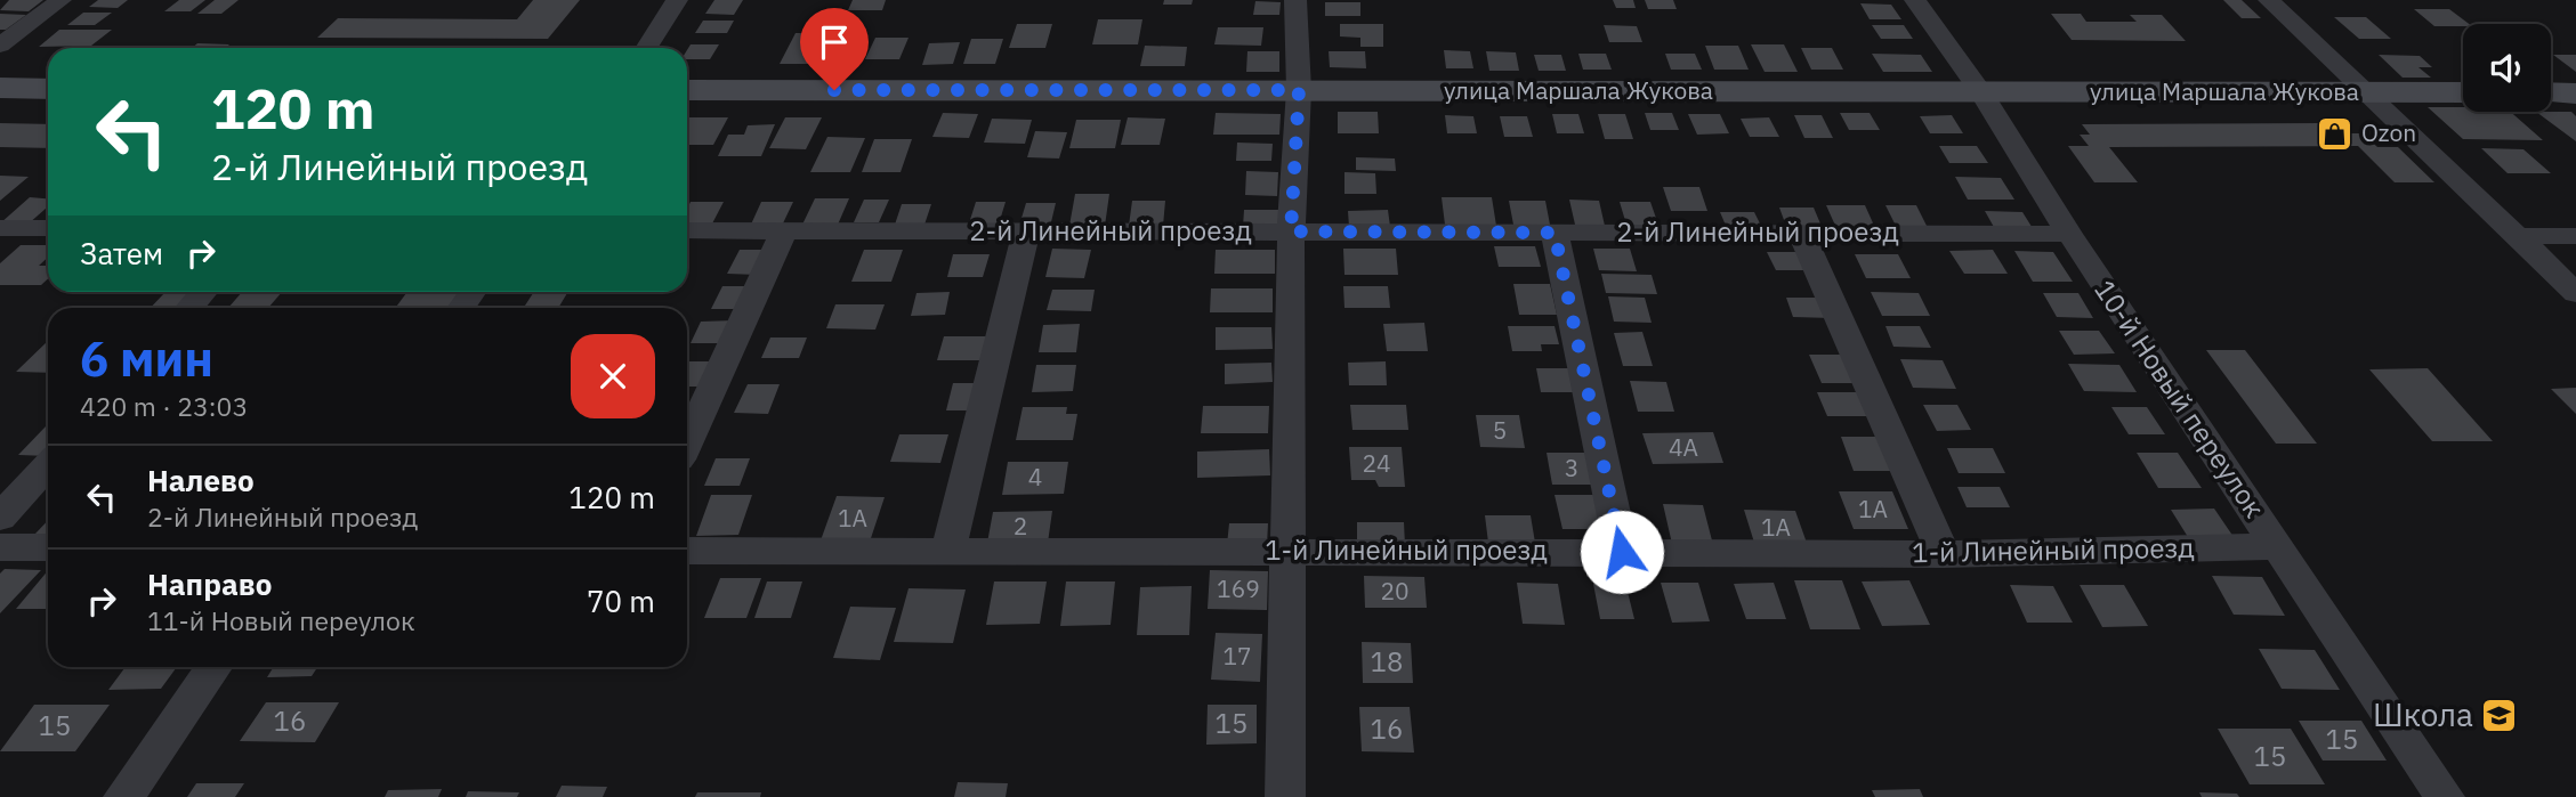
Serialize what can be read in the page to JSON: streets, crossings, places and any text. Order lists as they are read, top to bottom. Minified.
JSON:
{"streets":{"main road":["улица Маршала Жукова"],"street":["2-й Линейный проезд","10-й Новый переулок","1-й Линейный проезд"]},"crossings":[["улица Маршала Жукова","10-й Новый переулок"],["2-й Линейный проезд","10-й Новый переулок"],["10-й Новый переулок","1-й Линейный проезд"]],"places":{"shop":["Ozon"],"school or university":["Школа"]},"house_numbers":["5","4А","24","3","4","1А","1А","2","1А","169","20","17","18","16","15","15","16","15","15"],"page":{"turn":["120 m","2-й Линейный проезд"],"then":"Затем","heading":["6 мин","420 m · 23:03"],"list":[{"name":"Налево","note":"2-й Линейный проезд","value":"120 m"},{"name":"Направо","note":"11-й Новый переулок","value":"70 m"}]}}
